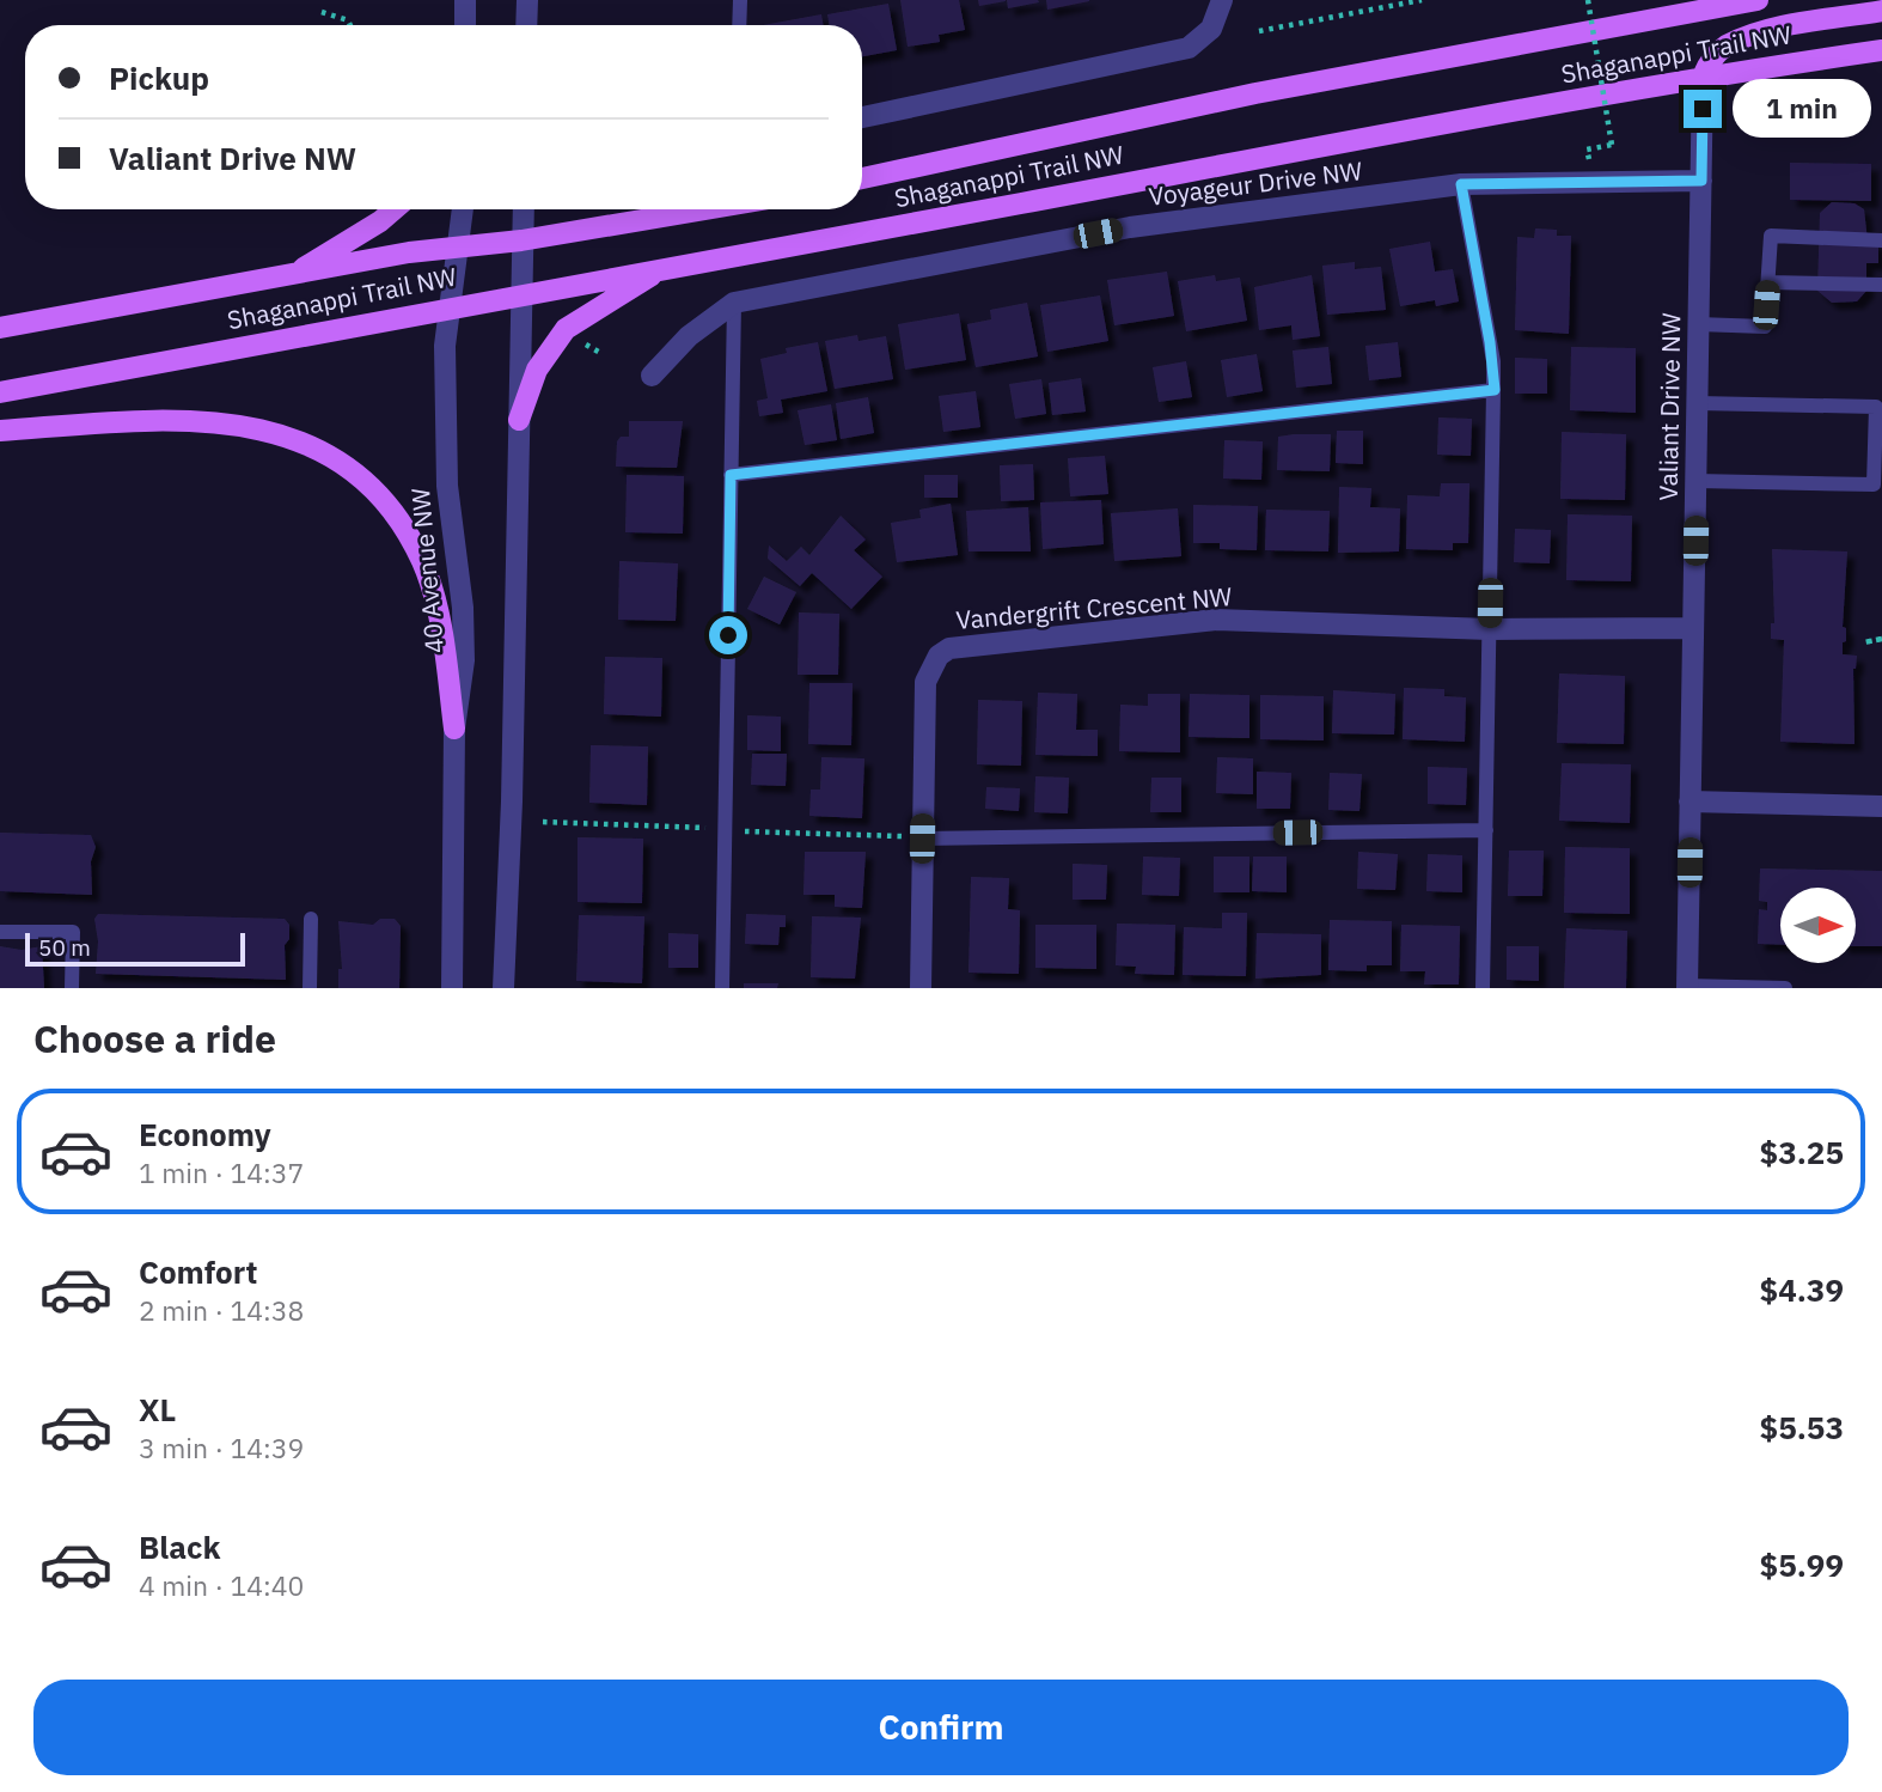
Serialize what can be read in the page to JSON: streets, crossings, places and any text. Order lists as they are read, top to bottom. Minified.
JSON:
{"streets":{"main road":["Shaganappi Trail NW"],"street":["Voyageur Drive NW","Valiant Drive NW","40 Avenue NW","Vandergrift Crescent NW"]},"crossings":[["Shaganappi Trail NW","Valiant Drive NW"],["Shaganappi Trail NW","40 Avenue NW"],["Voyageur Drive NW","Valiant Drive NW"],["Valiant Drive NW","Vandergrift Crescent NW"]],"scale_bar":"50 m","north":"right","page":{"banner":["Pickup","Valiant Drive NW"],"bubble":"1 min","scale":"50 m","heading":"Choose a ride","list":[{"name":"Economy","note":"1 min · 14:37","value":"$3.25"},{"name":"Comfort","note":"2 min · 14:38","value":"$4.39"},{"name":"XL","note":"3 min · 14:39","value":"$5.53"},{"name":"Black","note":"4 min · 14:40","value":"$5.99"}],"buttons":"Confirm"}}
